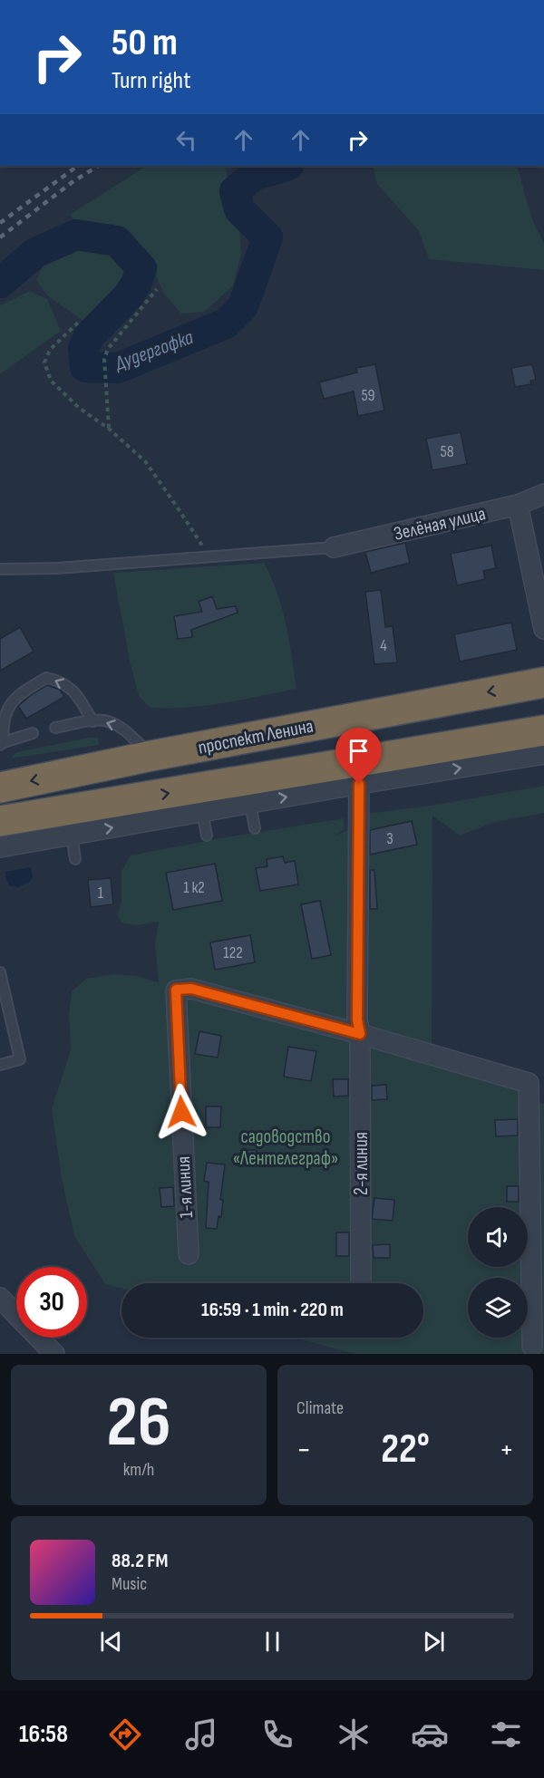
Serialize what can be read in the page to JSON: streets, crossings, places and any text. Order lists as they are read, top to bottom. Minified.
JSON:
{"streets":{"highway":["проспект Ленина"],"street":["Зелёная улица","2-я линия","1-я линия"]},"crossings":[["2-я линия","1-я линия"]],"water":["Дудергофка"],"parks":["садоводство «Лентелеграф»"],"house_numbers":["59","58","4","3","1 к2","1","122"],"page":{"turn":["50 m","Turn right"],"limit":"30","trip":"16:59 · 1 min · 220 m","tile":[["26","km/h"],"Climate"],"heat":["−","22°","+"],"song":["88.2 FM","Music"],"tabs":"16:58"}}
